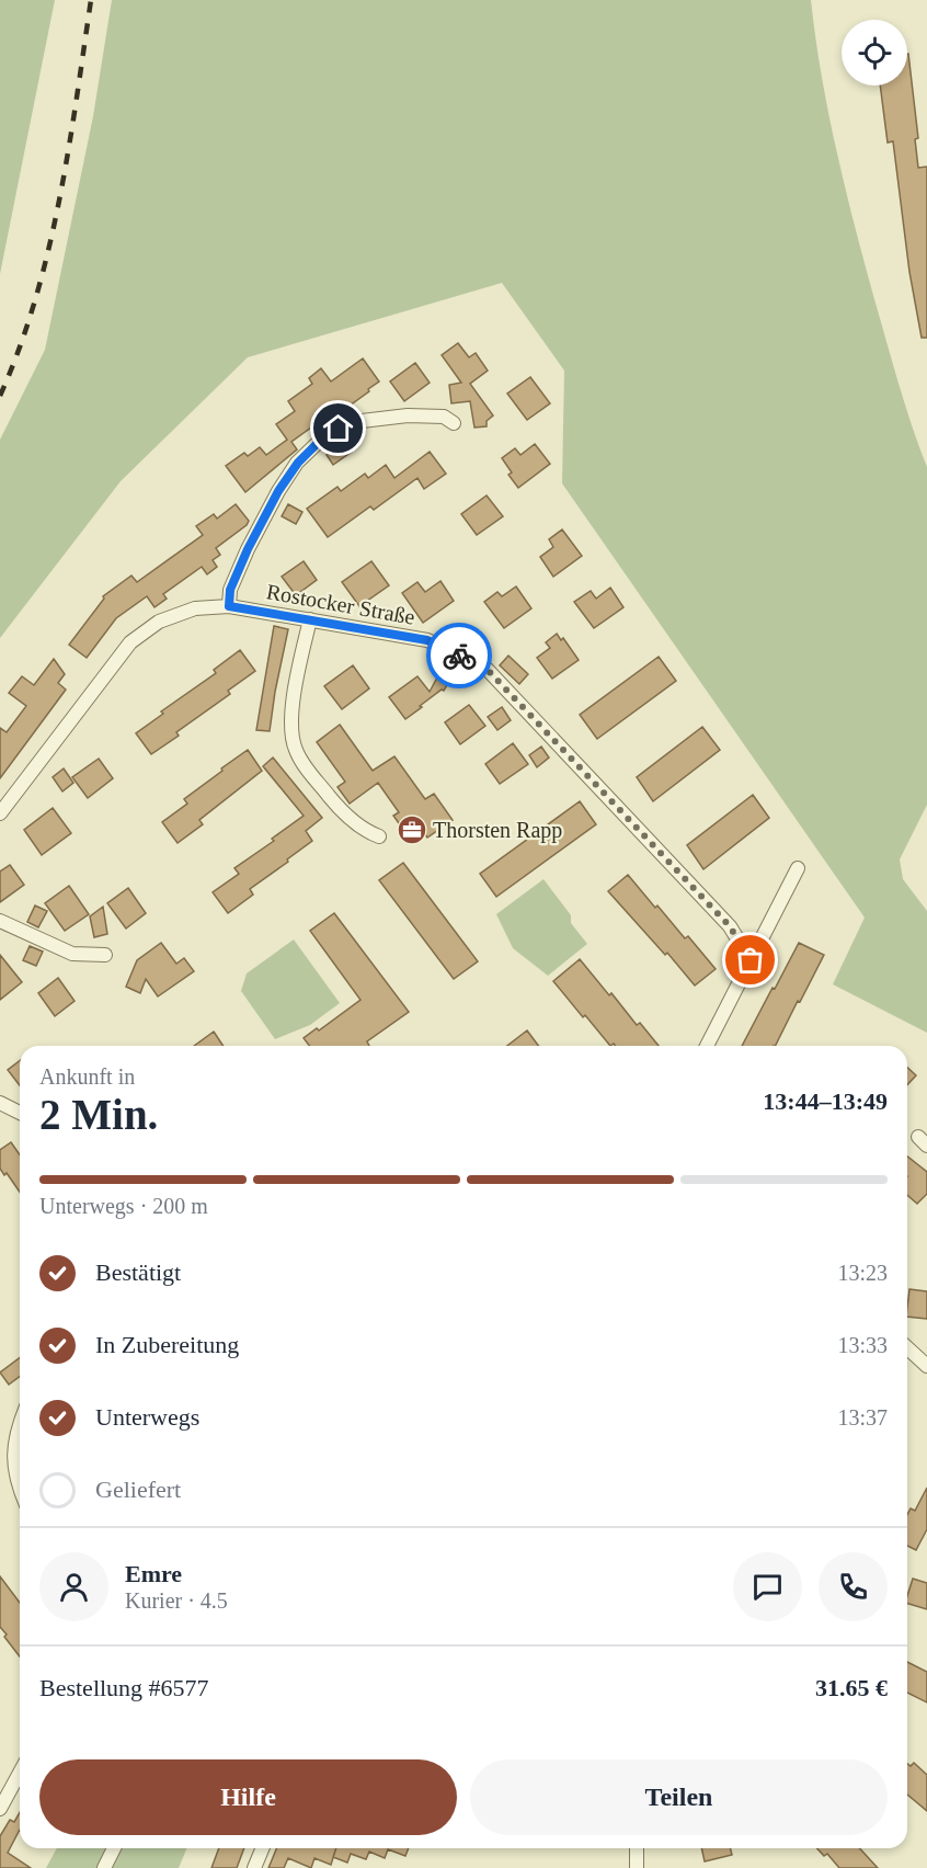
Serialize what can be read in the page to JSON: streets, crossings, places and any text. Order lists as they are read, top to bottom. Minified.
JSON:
{"streets":{"street":["Rostocker Straße"]},"places":{"office":["Thorsten Rapp"]},"page":{"heading":["2 Min.","Ankunft in","13:44–13:49"],"panel":["Emre","Kurier · 4.5","Bestellung #6577","31.65 €"],"bar":"Unterwegs · 200 m","list":[["Bestätigt","13:23"],["In Zubereitung","13:33"],["Unterwegs","13:37"],"Geliefert"],"buttons":["Hilfe","Teilen"]}}
